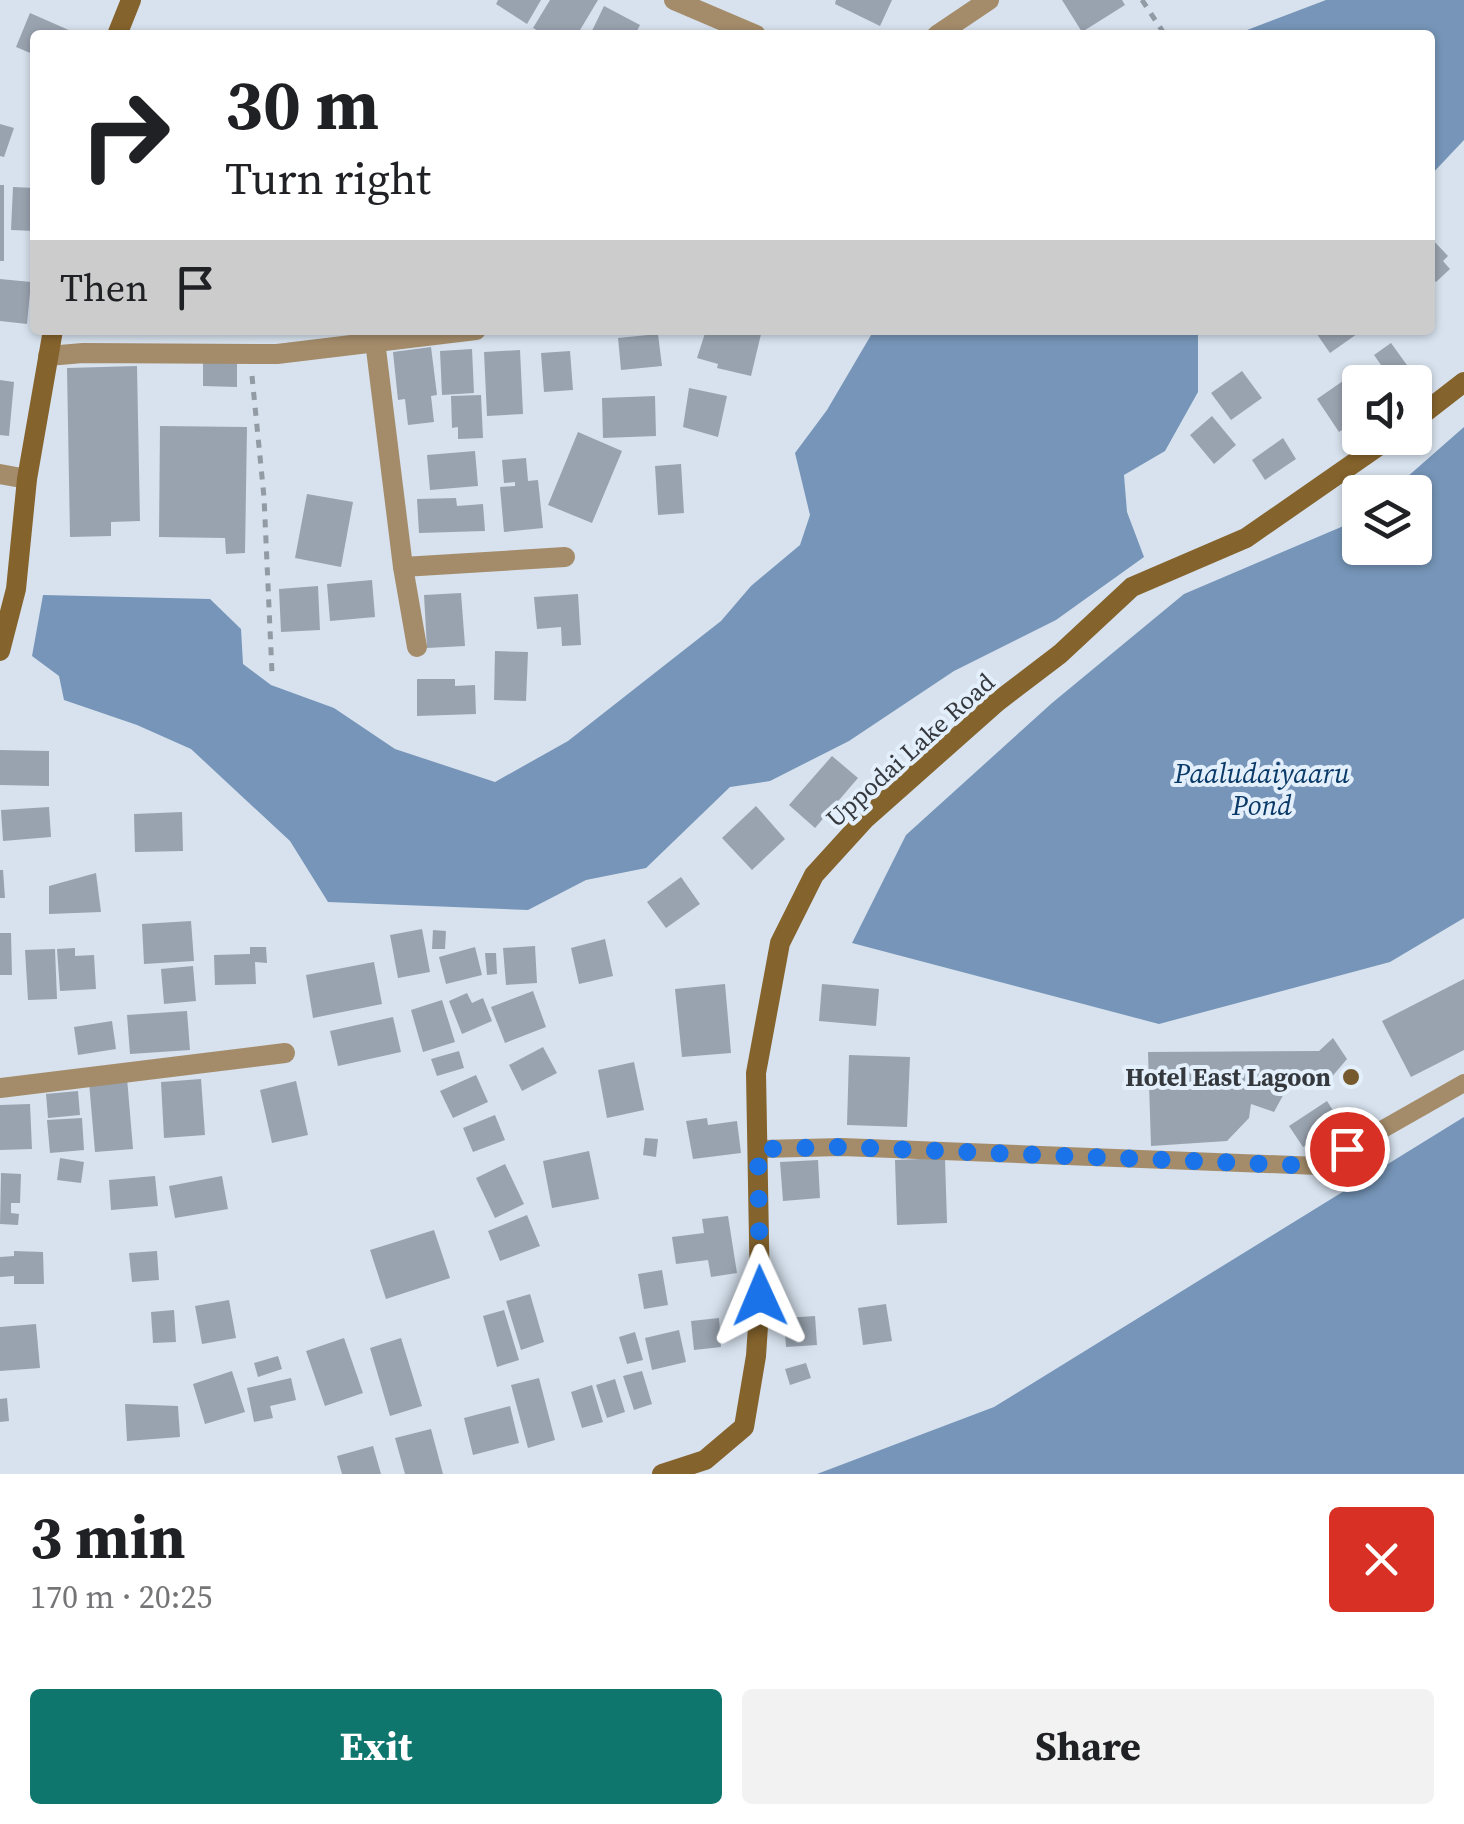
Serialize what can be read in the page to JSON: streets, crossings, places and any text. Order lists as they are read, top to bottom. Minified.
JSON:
{"streets":{"street":["Uppodai Lake Road"]},"water":["Paaludaiyaaru Pond"],"places":["Hotel East Lagoon"],"page":{"turn":["30 m","Turn right"],"then":"Then","heading":["3 min","170 m · 20:25"],"buttons":["Exit","Share"]}}
